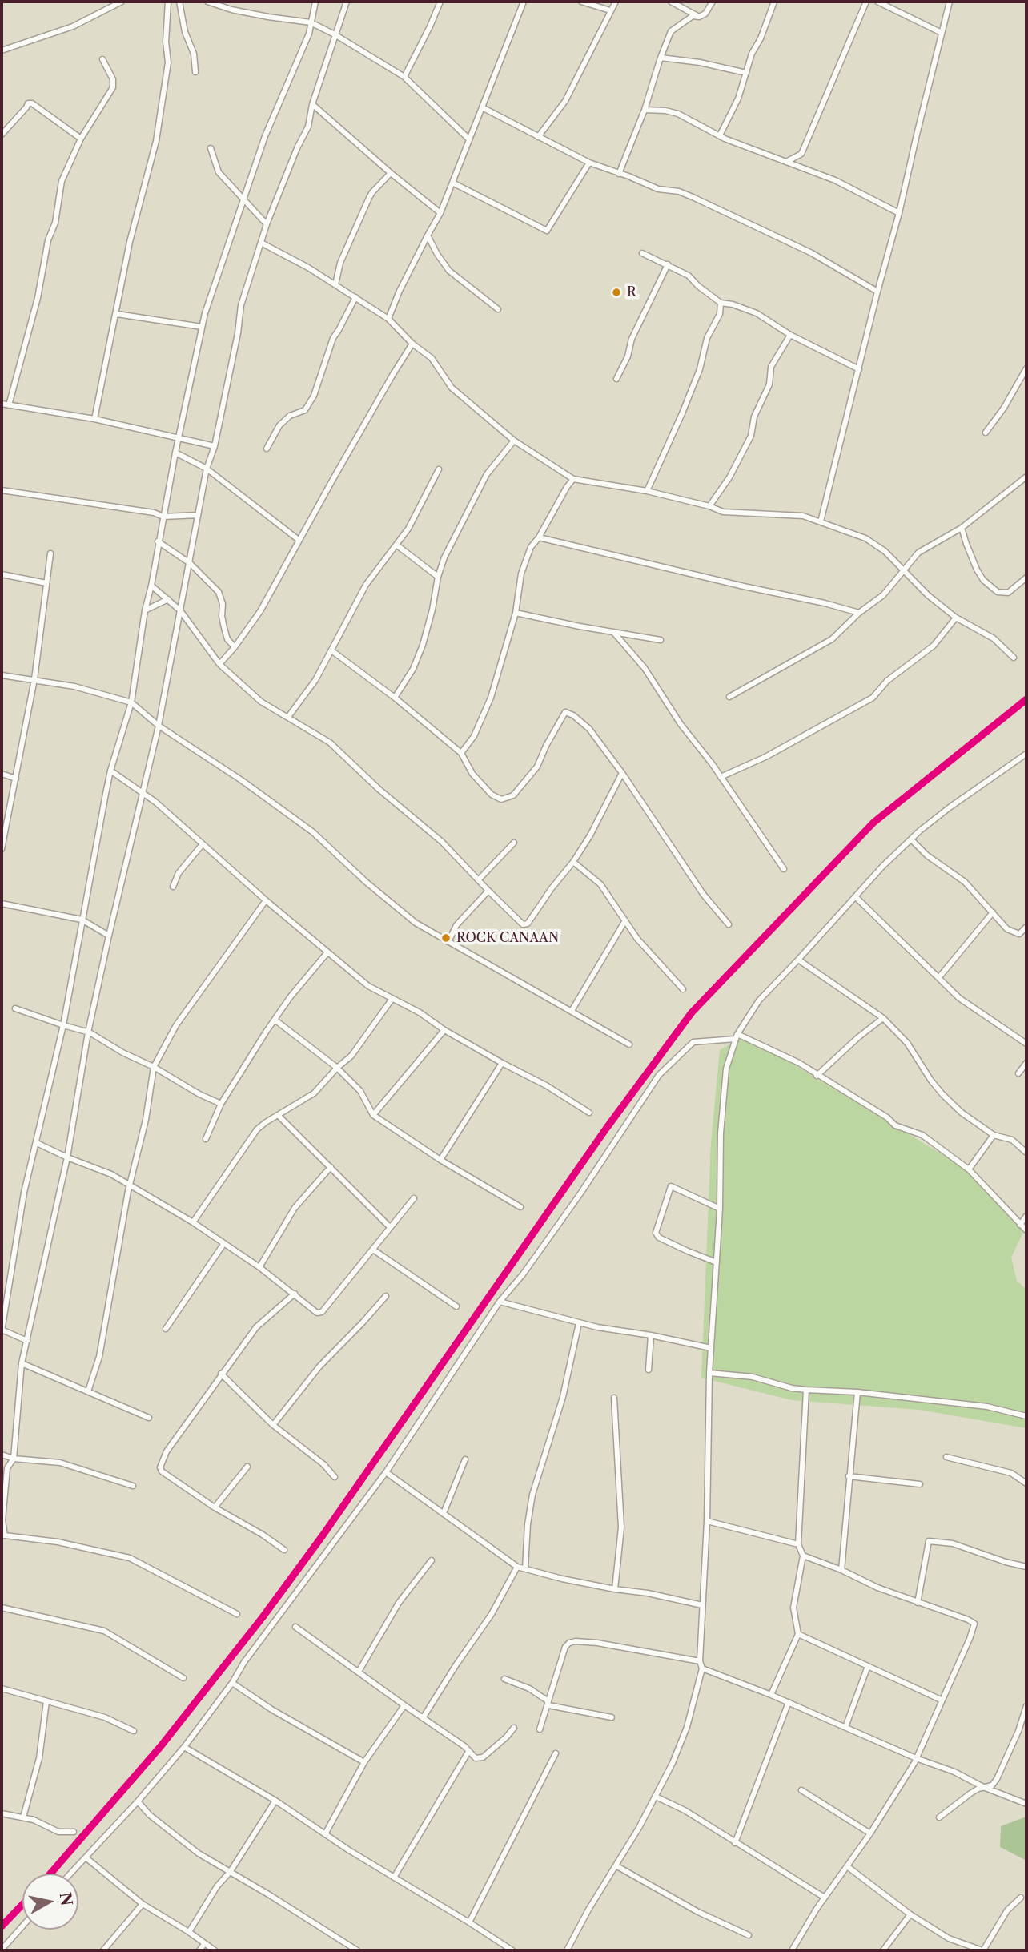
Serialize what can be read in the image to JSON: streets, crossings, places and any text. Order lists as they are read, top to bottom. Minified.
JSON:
{"places":["R","ROCK CANAAN"],"north":"right"}
